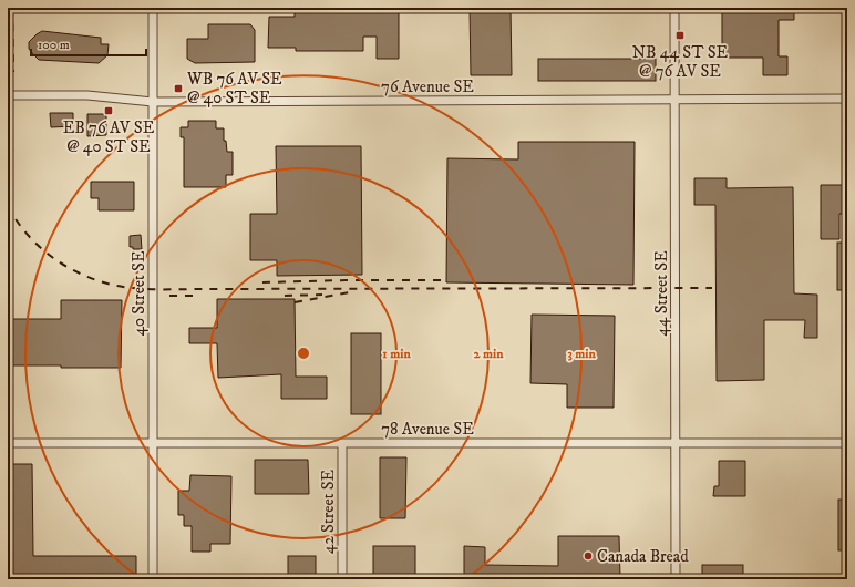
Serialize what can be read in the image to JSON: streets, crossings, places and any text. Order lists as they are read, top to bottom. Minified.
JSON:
{"streets":{"street":["76 Avenue SE","40 Street SE","44 Street SE","78 Avenue SE","42 Street SE"]},"crossings":[["76 Avenue SE","40 Street SE"],["76 Avenue SE","44 Street SE"],["40 Street SE","78 Avenue SE"],["44 Street SE","78 Avenue SE"],["78 Avenue SE","42 Street SE"]],"places":{"transit":["NB 44 ST SE @ 76 AV SE","WB 76 AV SE @ 40 ST SE","EB 76 AV SE @ 40 ST SE"],"other":["Canada Bread"]},"scale_bar":"100 m","rings":["1 min","2 min","3 min"]}
